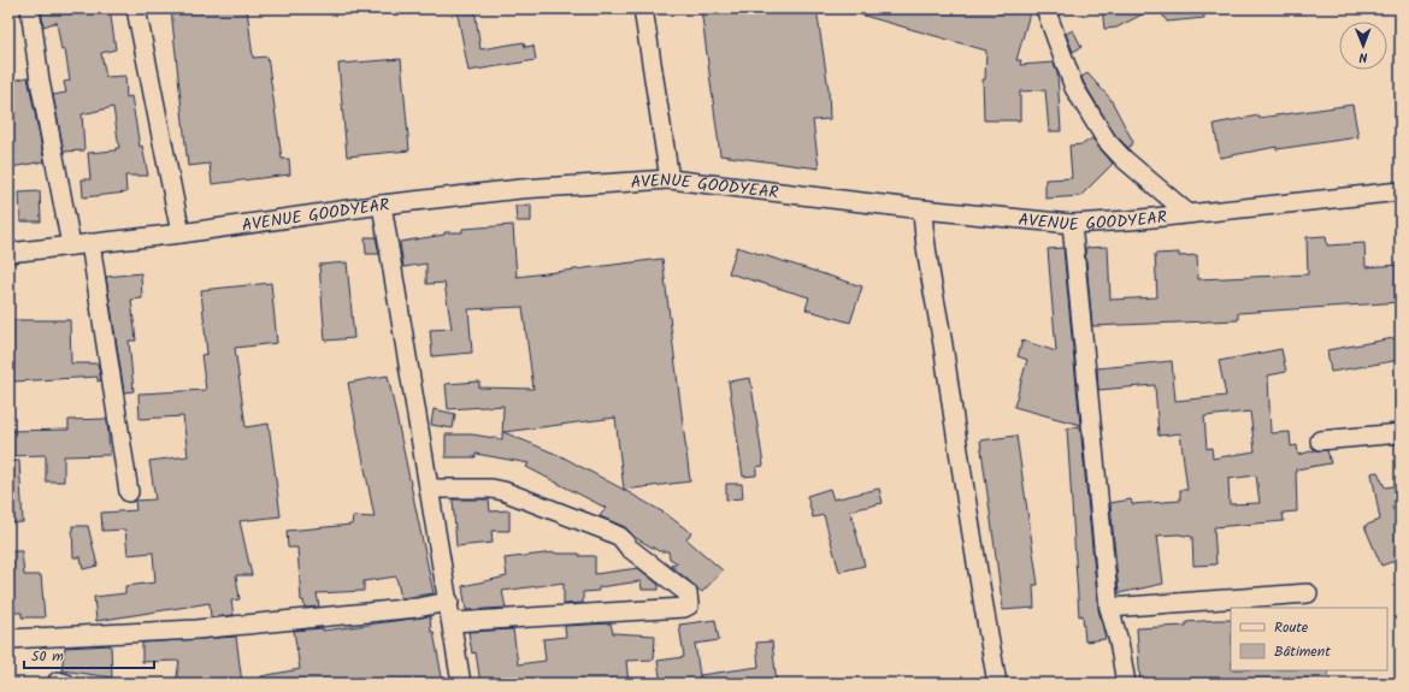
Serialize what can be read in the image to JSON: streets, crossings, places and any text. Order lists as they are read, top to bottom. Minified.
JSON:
{"streets":{"street":["AVENUE GOODYEAR"]},"legend":["Route","Bâtiment"],"scale_bar":"50 m","north":"bottom"}
